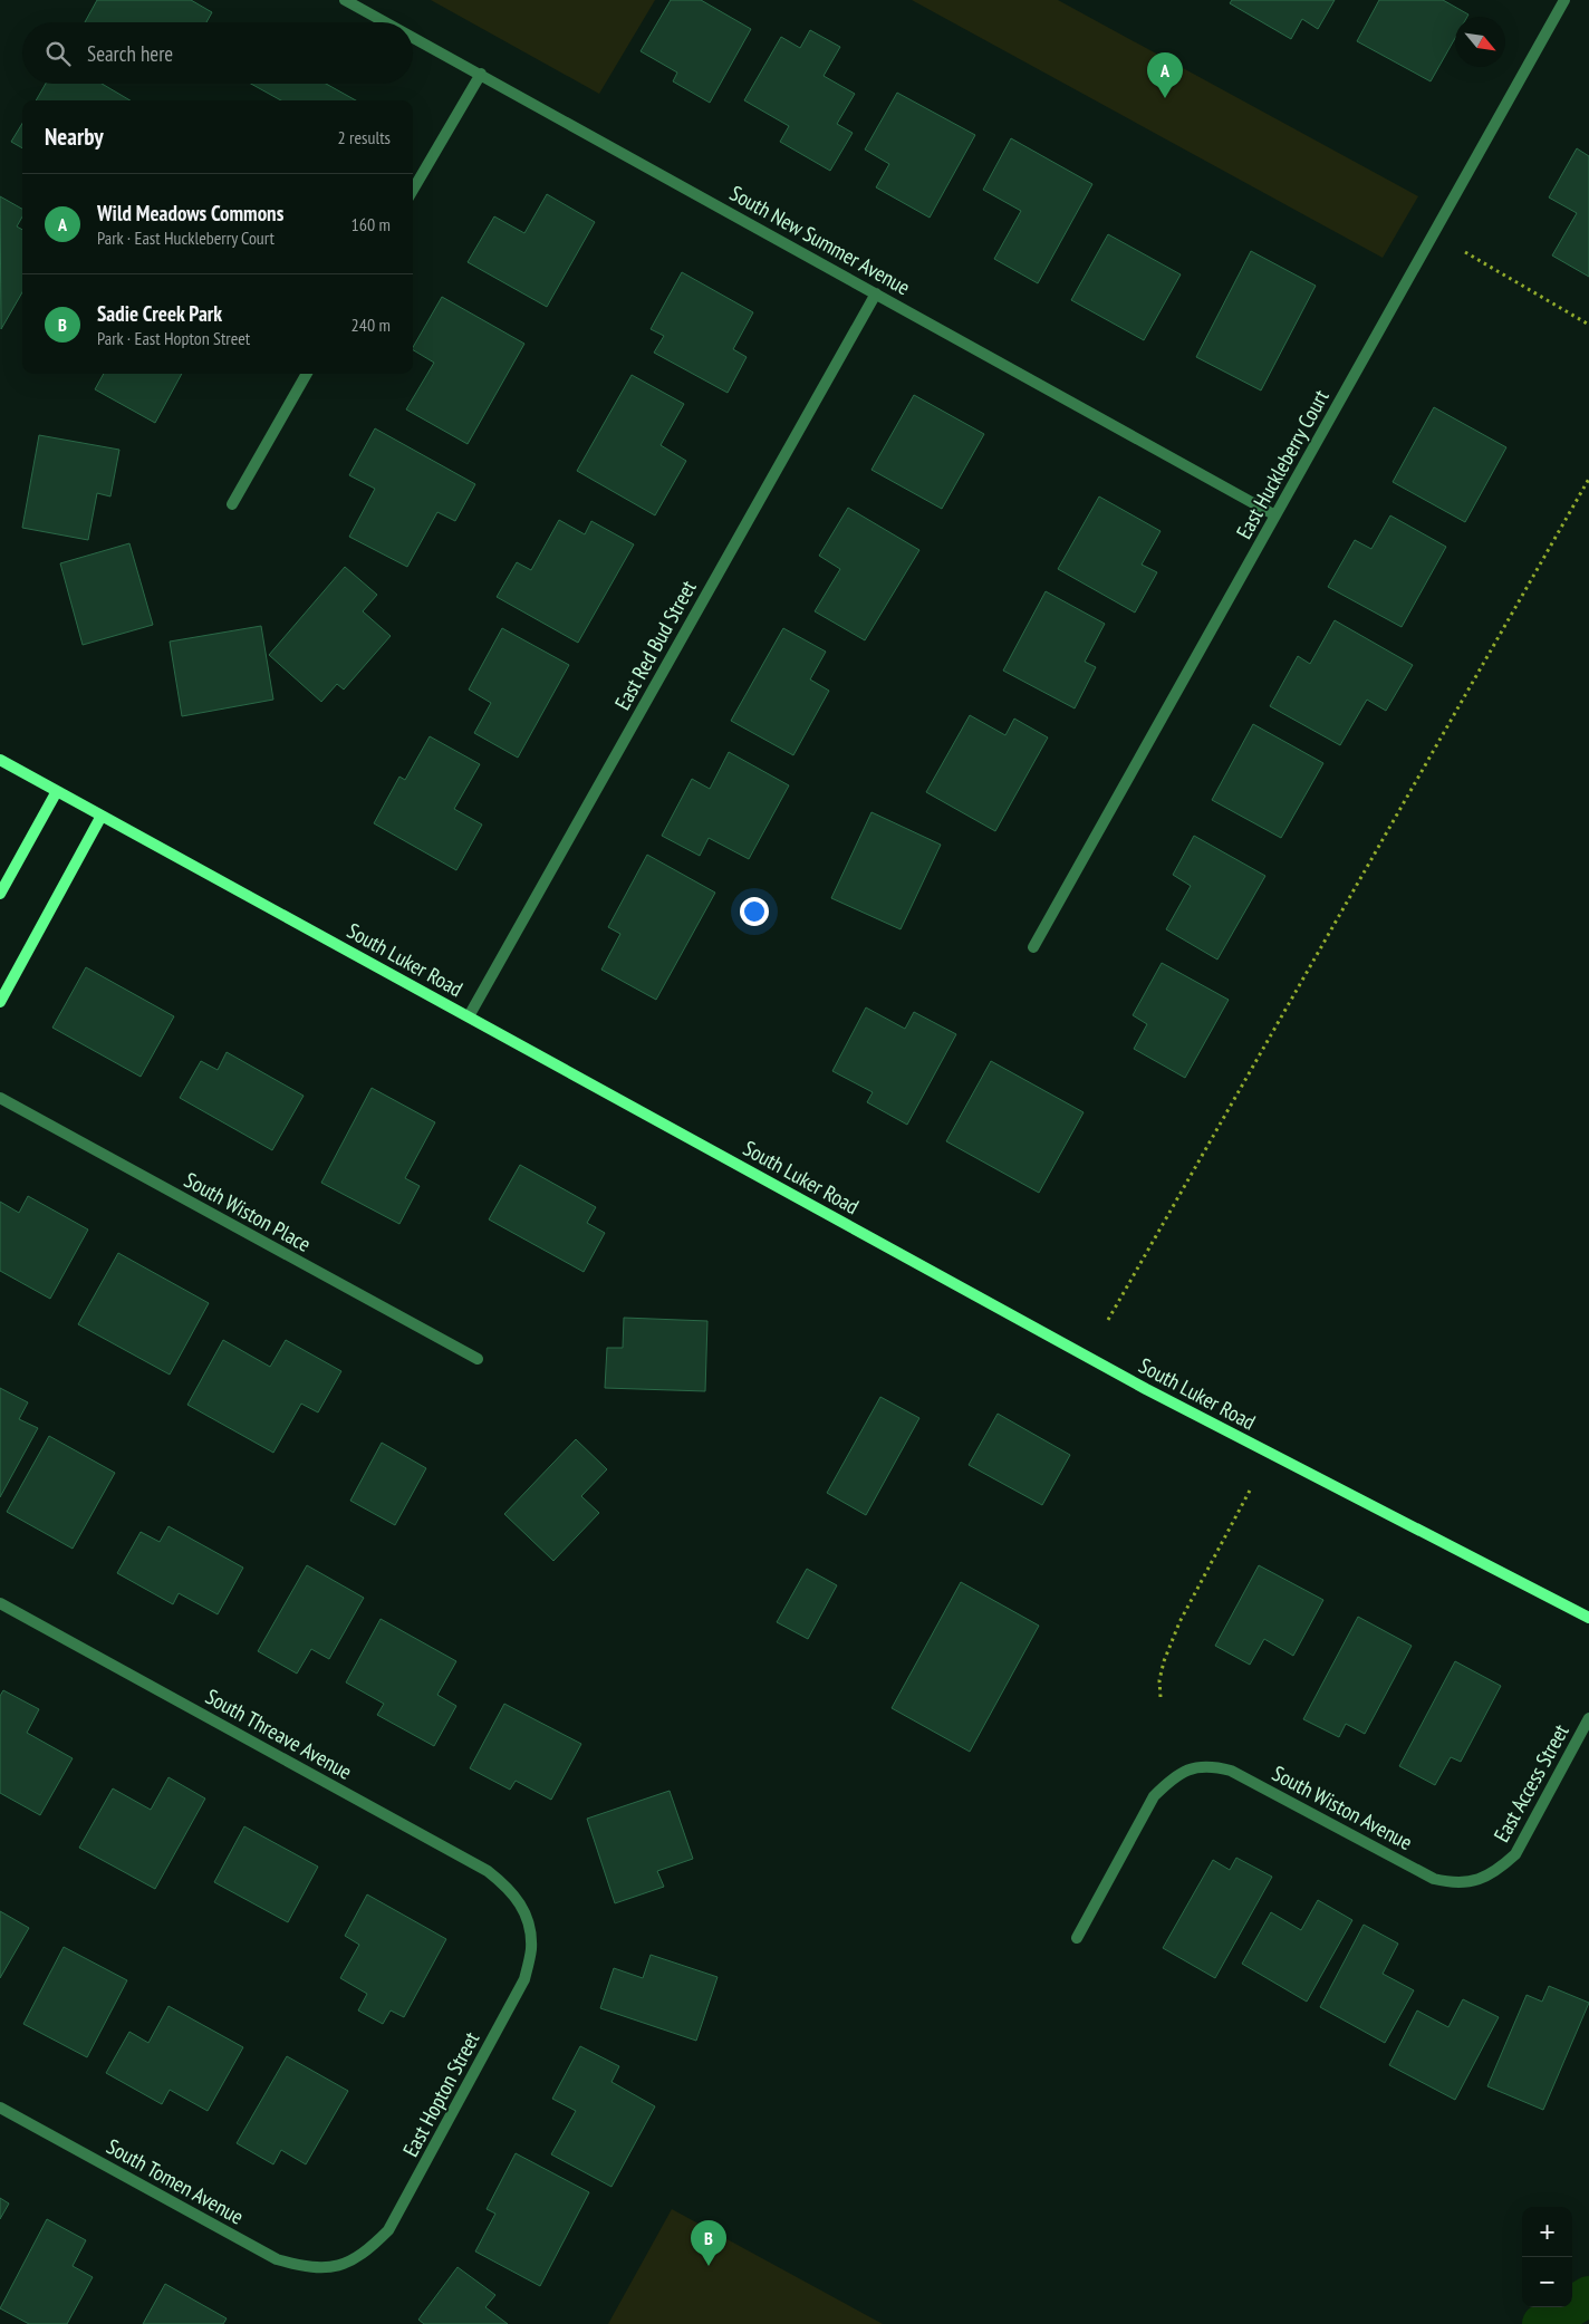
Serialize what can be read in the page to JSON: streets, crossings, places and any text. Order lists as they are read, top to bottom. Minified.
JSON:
{"streets":{"street":["South New Summer Avenue","East Huckleberry Court","East Red Bud Street","South Luker Road","South Wiston Place","South Threave Avenue","East Access Street","South Wiston Avenue","East Hopton Street","South Tomen Avenue"]},"crossings":[["South New Summer Avenue","East Huckleberry Court"],["South New Summer Avenue","East Red Bud Street"],["East Red Bud Street","South Luker Road"],["South Threave Avenue","East Hopton Street"],["East Access Street","South Wiston Avenue"],["East Hopton Street","South Tomen Avenue"]],"north":"bottom right","page":{"search":"Search here","pins":["A","B"],"heading":["Nearby","2 results"],"list":[{"mark":"A","name":"Wild Meadows Commons","note":"Park · East Huckleberry Court","value":"160 m"},{"mark":"B","name":"Sadie Creek Park","note":"Park · East Hopton Street","value":"240 m"}],"map_buttons":["+","−"]}}
